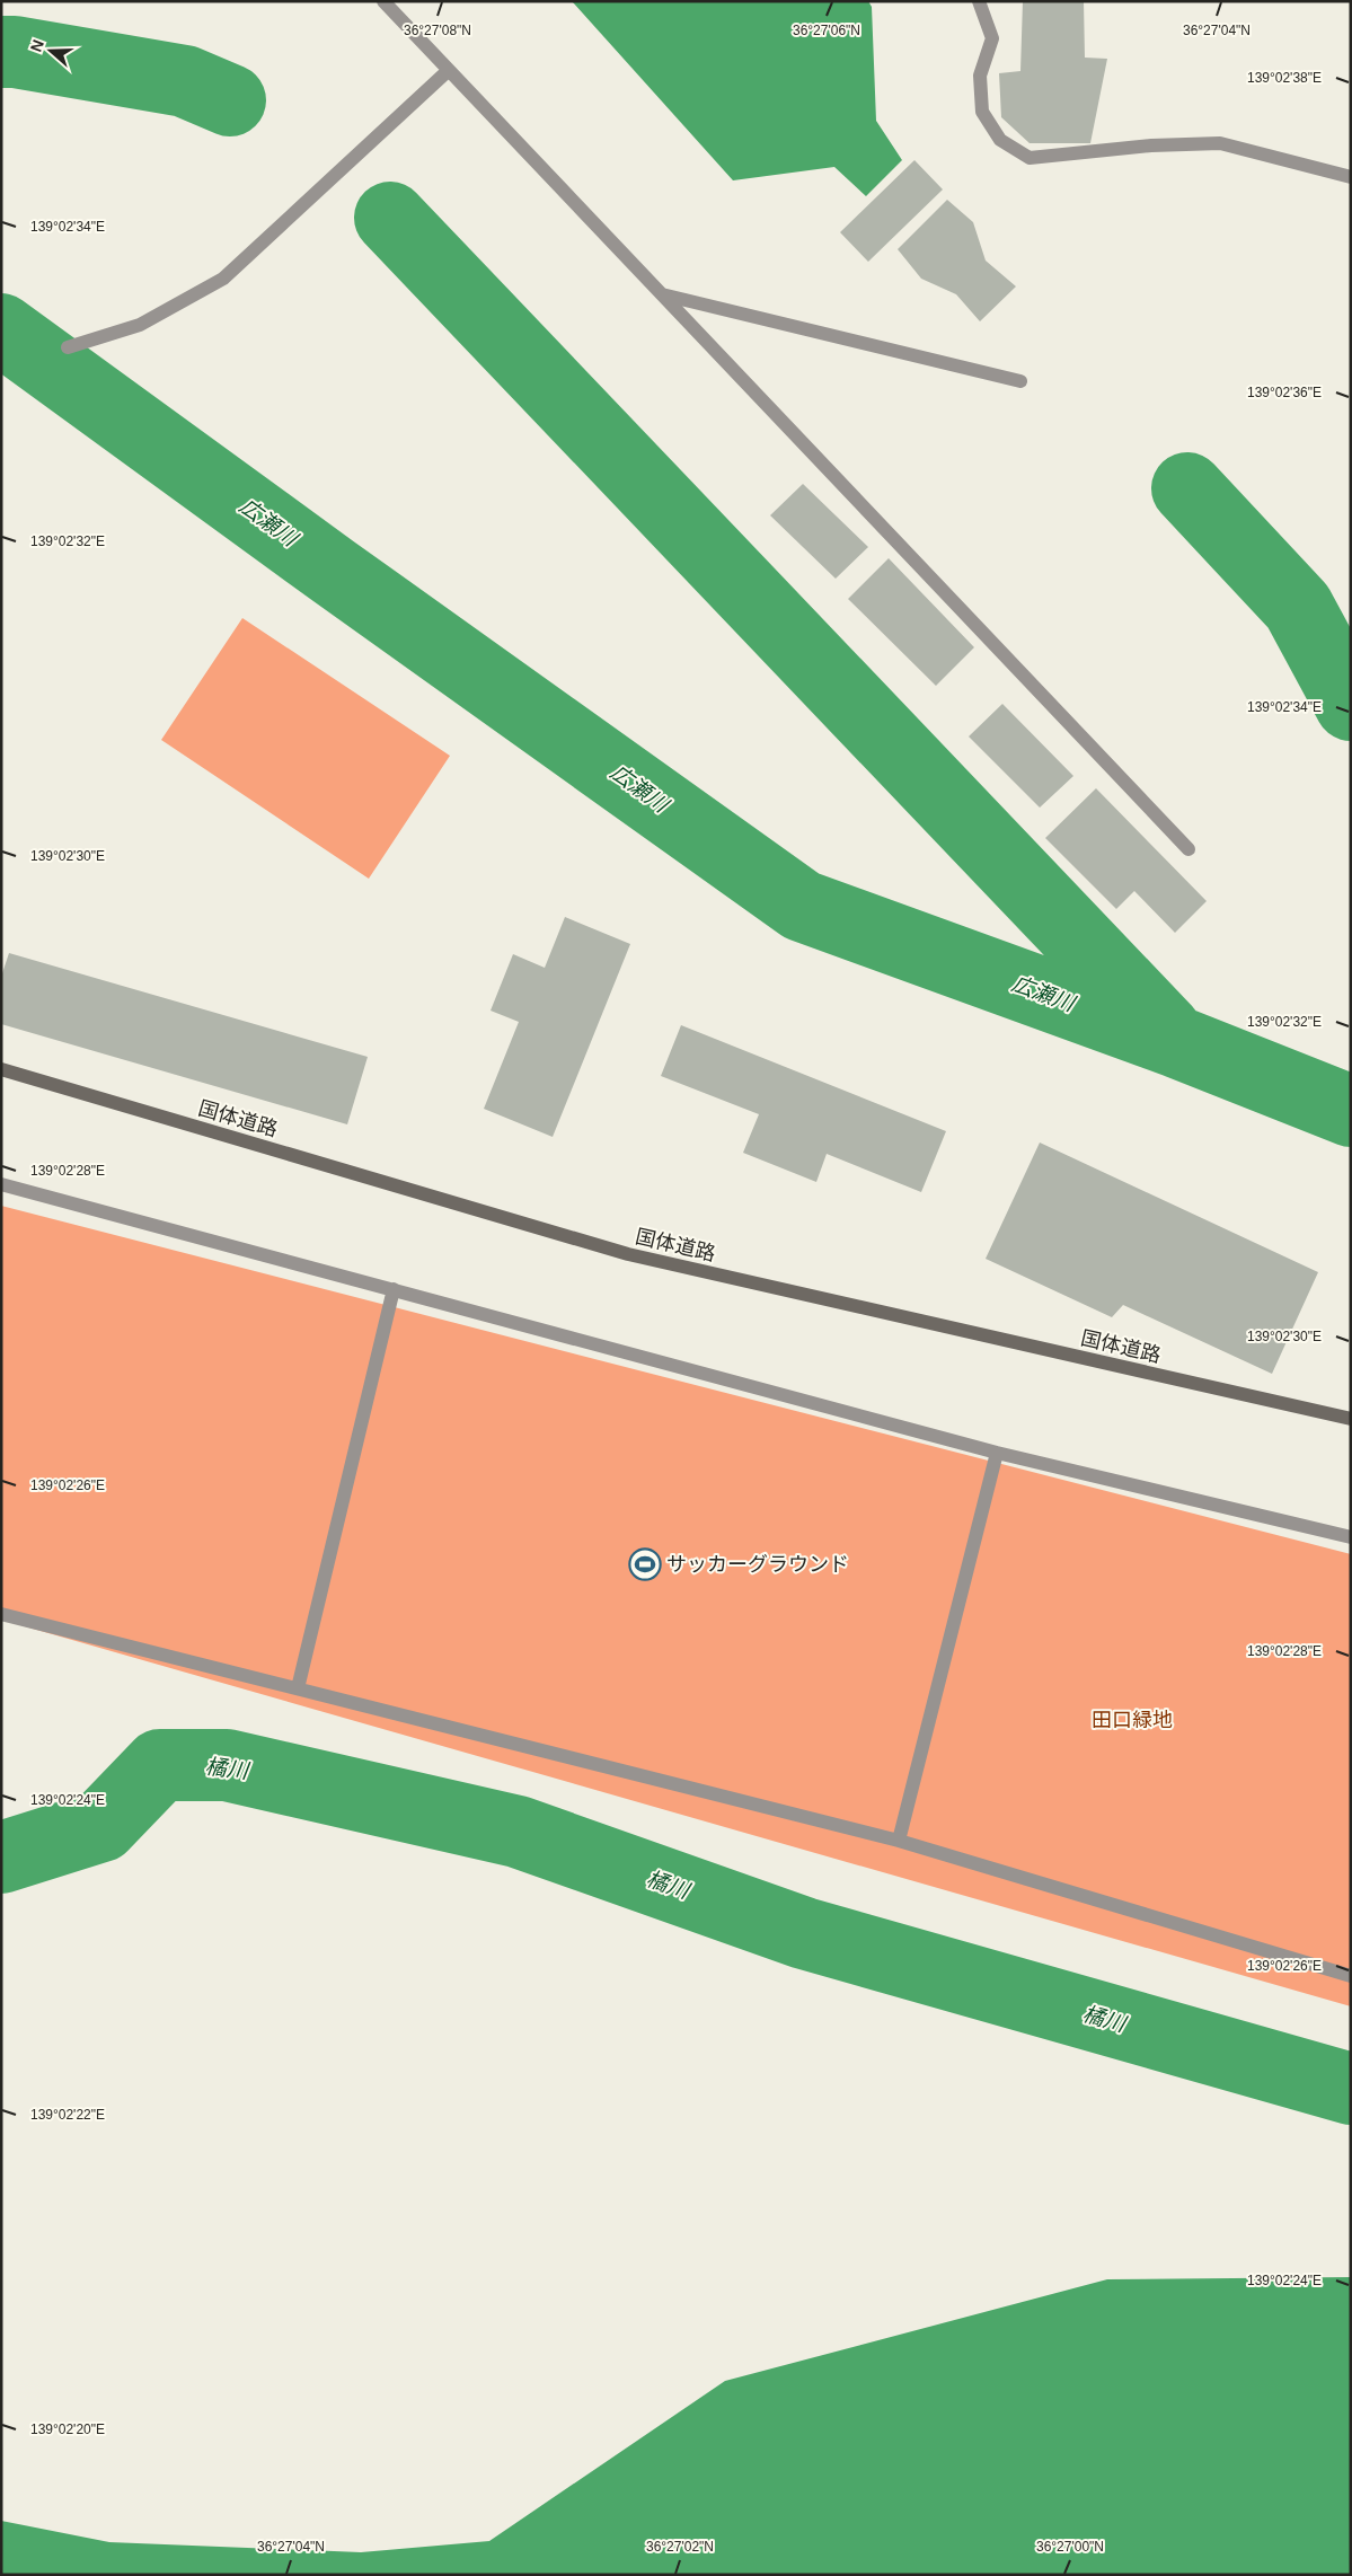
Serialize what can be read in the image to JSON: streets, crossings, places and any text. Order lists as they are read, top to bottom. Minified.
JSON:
{"streets":{"street":["国体道路"]},"water":["広瀬川","橘川"],"parks":["田口緑地"],"places":{"sports":["サッカーグラウンド"]},"north":"left","coordinates":["36°27'08\"N","36°27'06\"N","36°27'04\"N","139°02'38\"E","139°02'34\"E","139°02'36\"E","139°02'32\"E","139°02'30\"E","139°02'28\"E","139°02'26\"E","139°02'24\"E","139°02'22\"E","139°02'20\"E","36°27'02\"N","36°27'00\"N"]}
